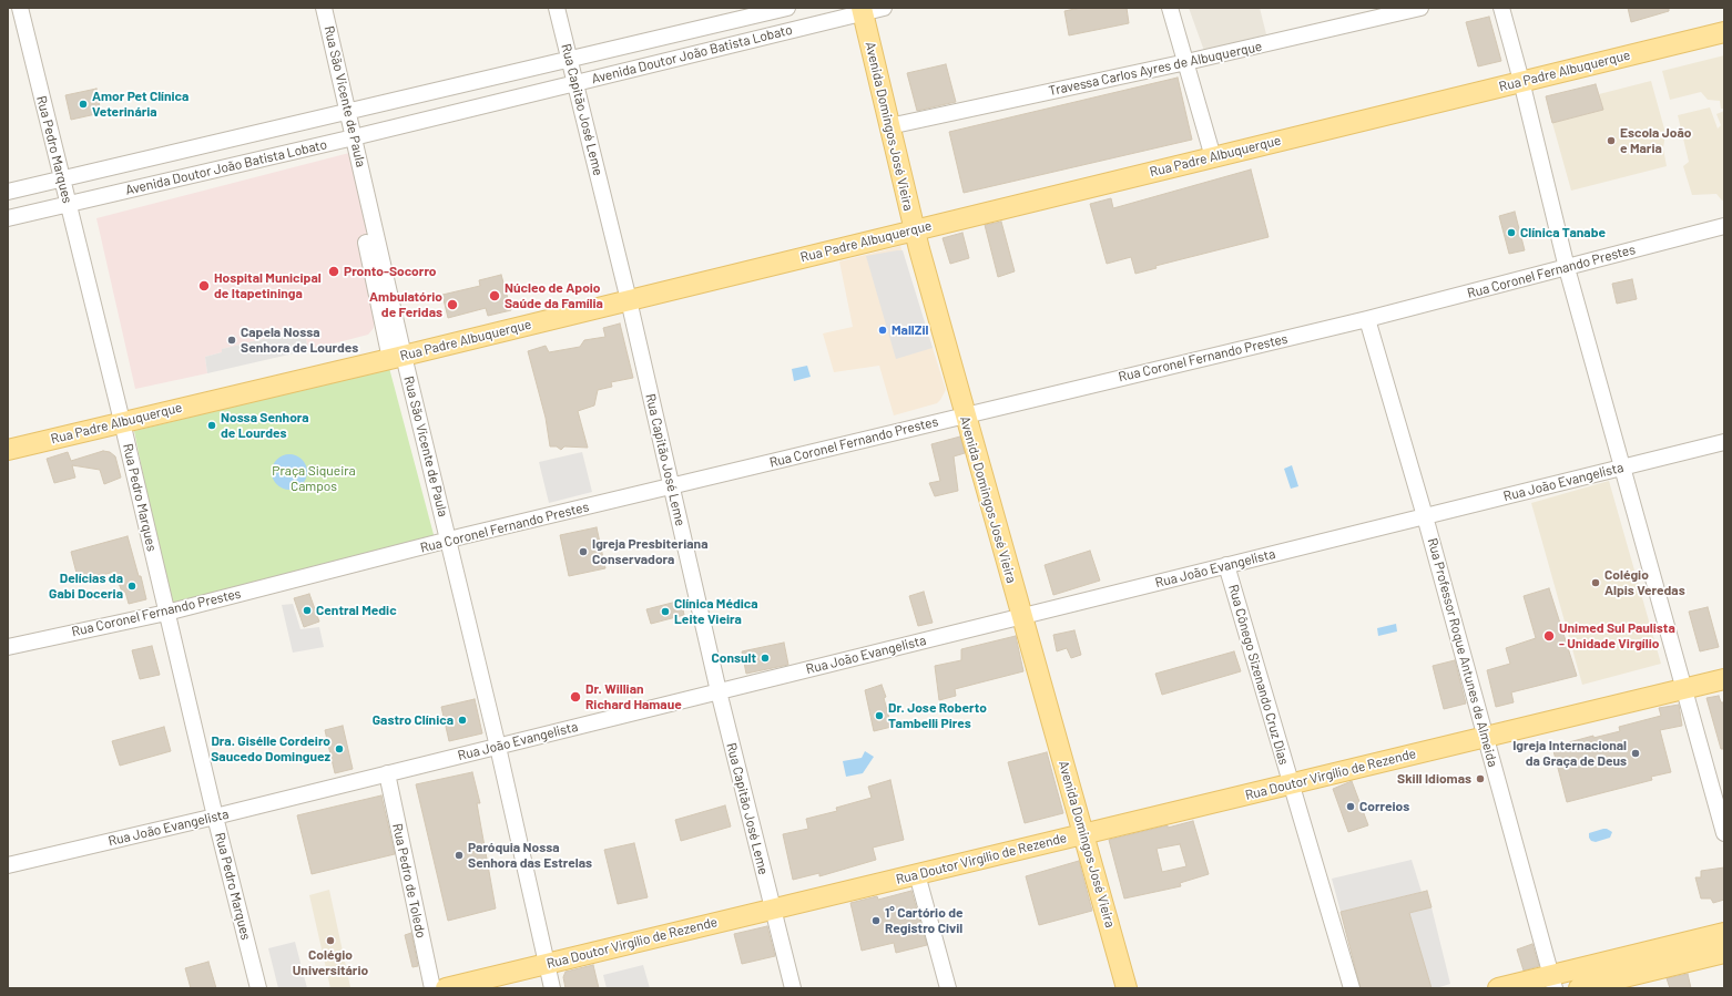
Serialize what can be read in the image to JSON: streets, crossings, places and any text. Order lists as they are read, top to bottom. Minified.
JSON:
{"streets":{"main road":["Rua Padre Albuquerque","Avenida Domingos José Vieira","Rua Doutor Virgílio de Rezende"],"street":["Avenida Doutor João Batista Lobato","Travessa Carlos Ayres de Albuquerque","Rua São Vicente de Paula","Rua Capitão José Leme","Rua Pedro Marques","Rua Coronel Fernando Prestes","Rua João Evangelista","Rua Professor Roque Antunes de Almeida","Rua Cônego Sizenando Cruz Dias","Rua Pedro de Toledo"]},"crossings":[["Avenida Doutor João Batista Lobato","Rua São Vicente de Paula"],["Avenida Doutor João Batista Lobato","Rua Capitão José Leme"],["Avenida Doutor João Batista Lobato","Avenida Domingos José Vieira"],["Avenida Doutor João Batista Lobato","Rua Pedro Marques"],["Travessa Carlos Ayres de Albuquerque","Avenida Domingos José Vieira"],["Rua Padre Albuquerque","Rua São Vicente de Paula"],["Rua Padre Albuquerque","Rua Capitão José Leme"],["Rua Padre Albuquerque","Avenida Domingos José Vieira"],["Rua Padre Albuquerque","Rua Pedro Marques"],["Rua São Vicente de Paula","Rua Coronel Fernando Prestes"],["Rua São Vicente de Paula","Rua João Evangelista"],["Rua São Vicente de Paula","Rua Doutor Virgílio de Rezende"],["Rua Capitão José Leme","Rua Coronel Fernando Prestes"],["Rua Capitão José Leme","Rua João Evangelista"],["Rua Capitão José Leme","Rua Doutor Virgílio de Rezende"],["Avenida Domingos José Vieira","Rua Coronel Fernando Prestes"],["Avenida Domingos José Vieira","Rua João Evangelista"],["Avenida Domingos José Vieira","Rua Doutor Virgílio de Rezende"],["Rua Pedro Marques","Rua Coronel Fernando Prestes"],["Rua Pedro Marques","Rua João Evangelista"],["Rua Coronel Fernando Prestes","Rua Professor Roque Antunes de Almeida"],["Rua João Evangelista","Rua Professor Roque Antunes de Almeida"],["Rua João Evangelista","Rua Cônego Sizenando Cruz Dias"],["Rua João Evangelista","Rua Pedro de Toledo"],["Rua Professor Roque Antunes de Almeida","Rua Doutor Virgílio de Rezende"],["Rua Cônego Sizenando Cruz Dias","Rua Doutor Virgílio de Rezende"]],"parks":["Praça Siqueira Campos"],"places":["Amor Pet Clínica Veterinária","Escola João e Maria","Clínica Tanabe","Pronto-Socorro","Hospital Municipal de Itapetininga","Núcleo de Apoio Saúde da Família","Ambulatório de Feridas","MallZil","Capela Nossa Senhora de Lourdes","Nossa Senhora de Lourdes","Igreja Presbiteriana Conservadora","Colégio Alpis Veredas","Delícias da Gabi Doceria","Central Medic","Clínica Médica Leite Vieira","Unimed Sul Paulista - Unidade Virgílio","Consult","Dr. Willian Richard Hamaue","Dr. Jose Roberto Tambelli Pires","Gastro Clínica","Dra. Gisélle Cordeiro Saucedo Dominguez","Igreja Internacional da Graça de Deus","Skill Idiomas","Correios","Paróquia Nossa Senhora das Estrelas","1° Cartório de Registro Civil","Colégio Universitário"]}
